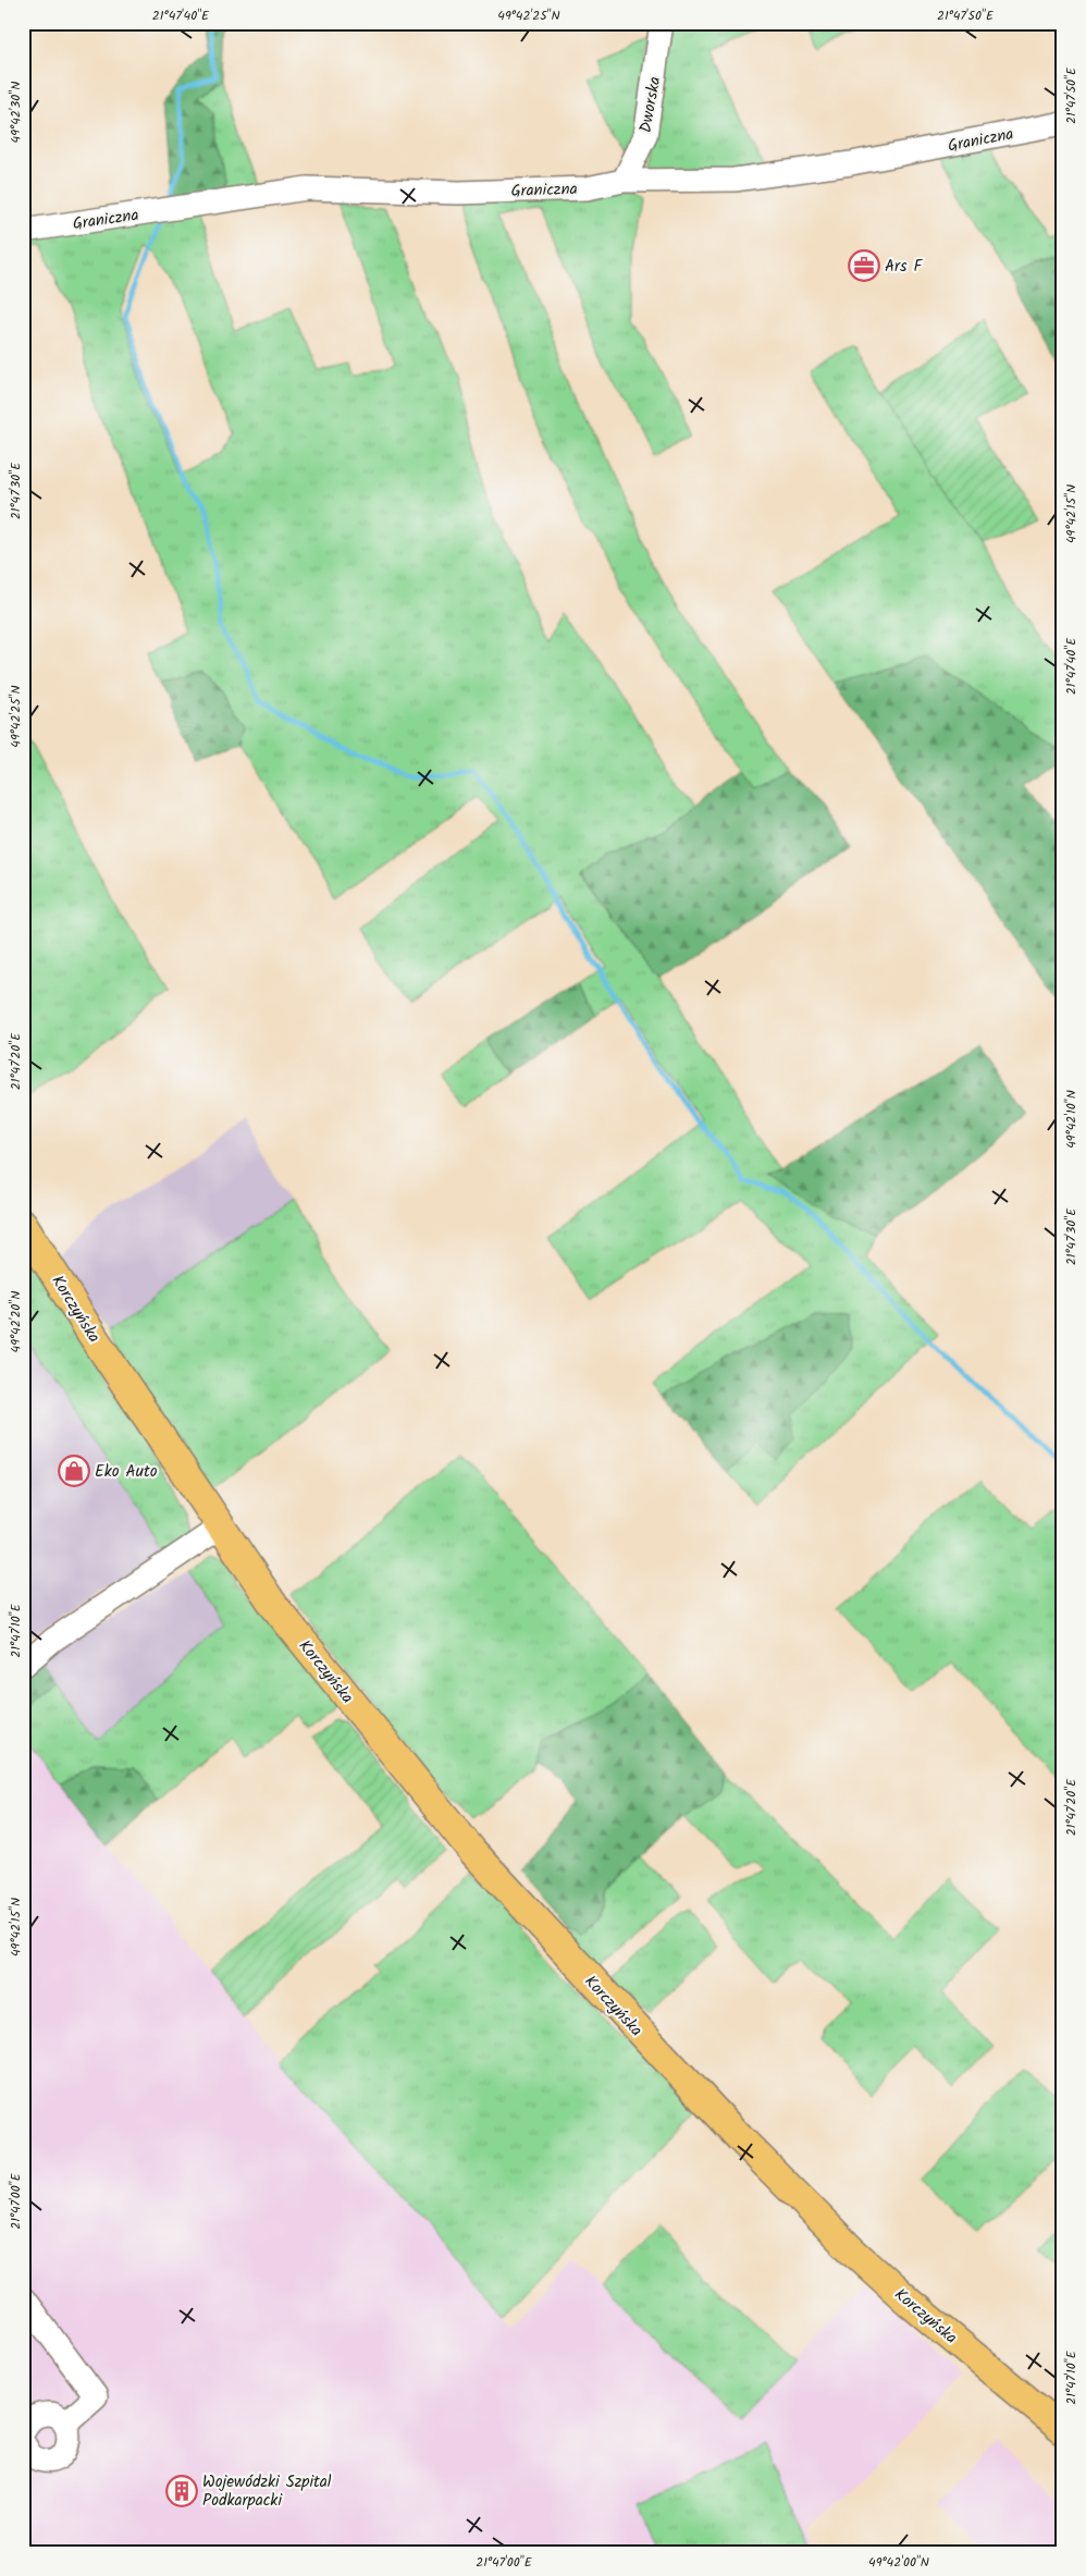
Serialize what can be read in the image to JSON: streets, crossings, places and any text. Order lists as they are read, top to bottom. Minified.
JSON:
{"streets":{"main road":["Korczyńska"],"street":["Dworska","Graniczna"]},"crossings":[["Dworska","Graniczna"]],"places":{"office":["Ars F"],"shop":["Eko Auto"],"building":["Wojewódzki Szpital Podkarpacki"]},"coordinates":["21°47'40\"E","49°42'25\"N","21°47'50\"E","49°42'30\"N","21°47'30\"E","49°42'15\"N","21°47'20\"E","49°42'10\"N","49°42'20\"N","21°47'10\"E","21°47'00\"E","49°42'00\"N"]}
